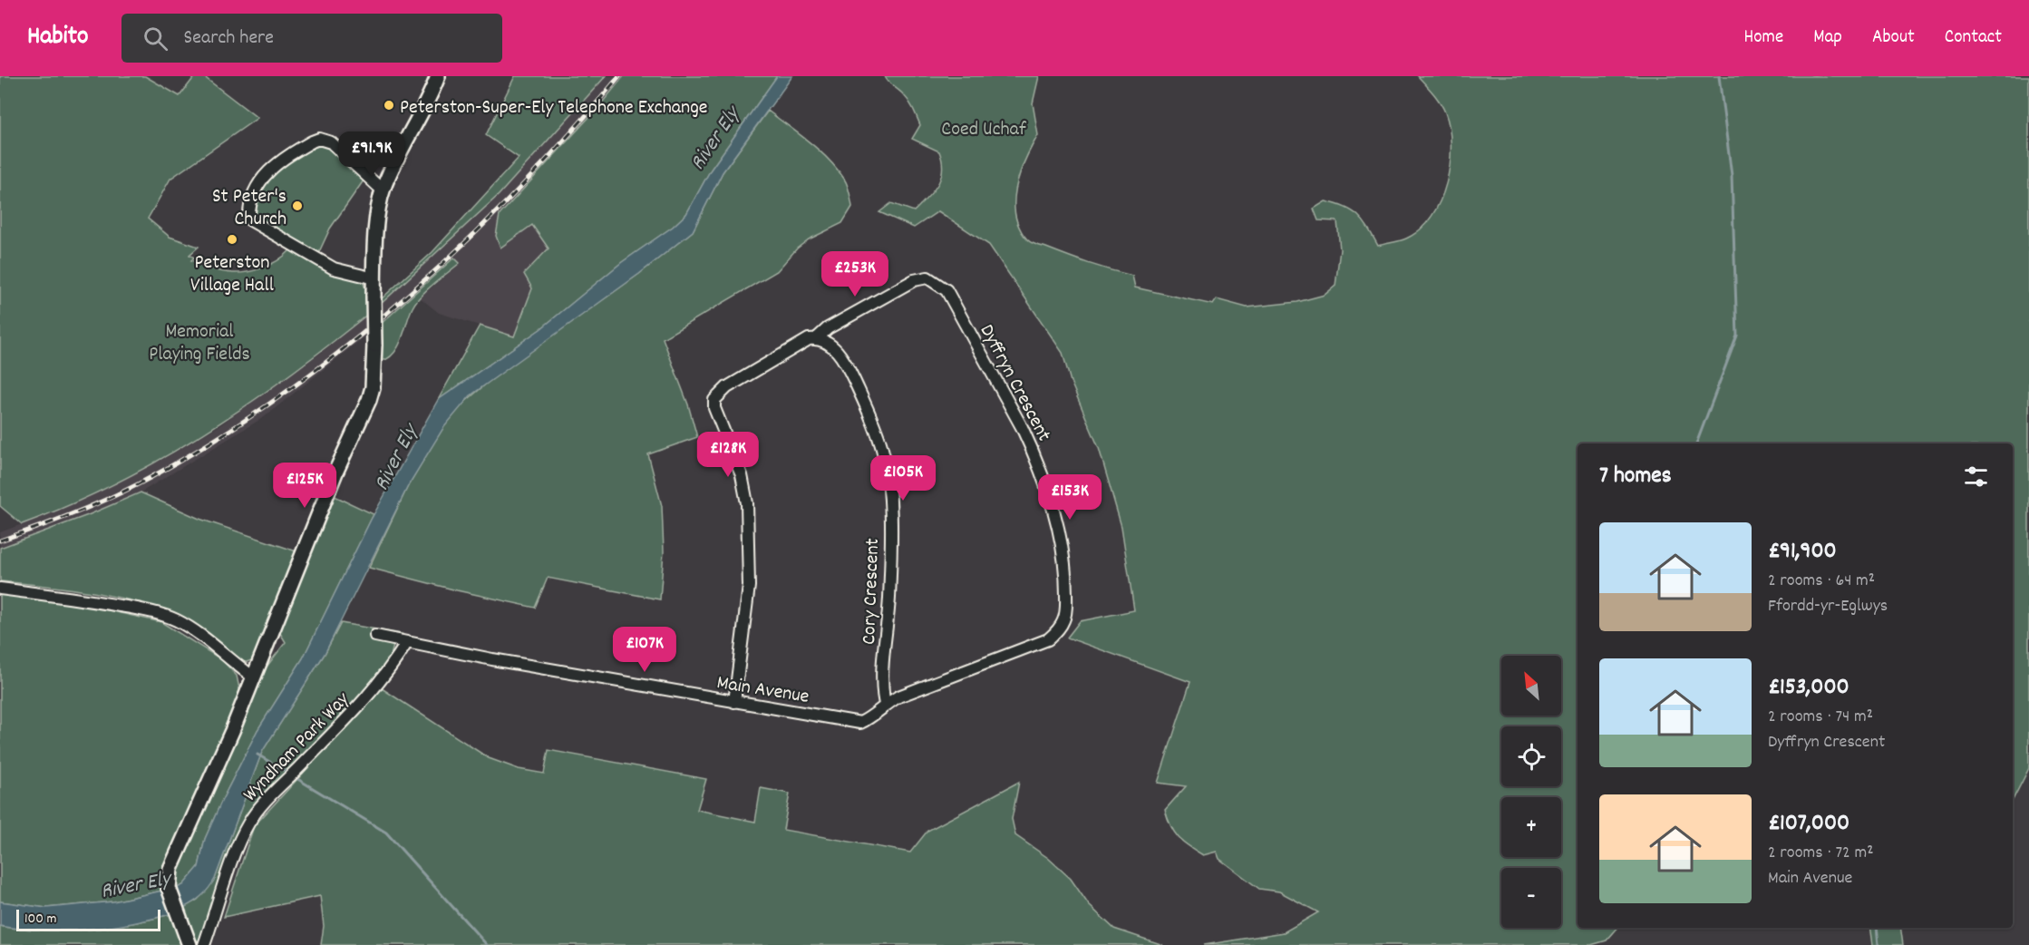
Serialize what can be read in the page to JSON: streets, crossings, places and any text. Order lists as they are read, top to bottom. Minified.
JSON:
{"streets":{"street":["Dyffryn Crescent","Cory Crescent","Main Avenue","Wyndham Park Way"]},"crossings":[["Dyffryn Crescent","Cory Crescent"],["Dyffryn Crescent","Main Avenue"],["Cory Crescent","Main Avenue"],["Main Avenue","Wyndham Park Way"]],"water":["River Ely"],"parks":["Coed Uchaf","Memorial Playing Fields"],"places":["Peterston-Super-Ely Telephone Exchange","St Peter's Church","Peterston Village Hall"],"scale_bar":"100 m","north":"top left","page":{"header":"Habito","search":"Search here","nav":["Home","Map","About","Contact"],"price":["£91.9K","£253K","£128K","£105K","£125K","£153K","£107K"],"heading":"7 homes","list":[{"name":"£91,900","note":"2 rooms · 64 m² · Ffordd-yr-Eglwys"},{"name":"£153,000","note":"2 rooms · 74 m² · Dyffryn Crescent"},{"name":"£107,000","note":"2 rooms · 72 m² · Main Avenue"}],"map_buttons":["+","−"],"scale":"100 m"}}
